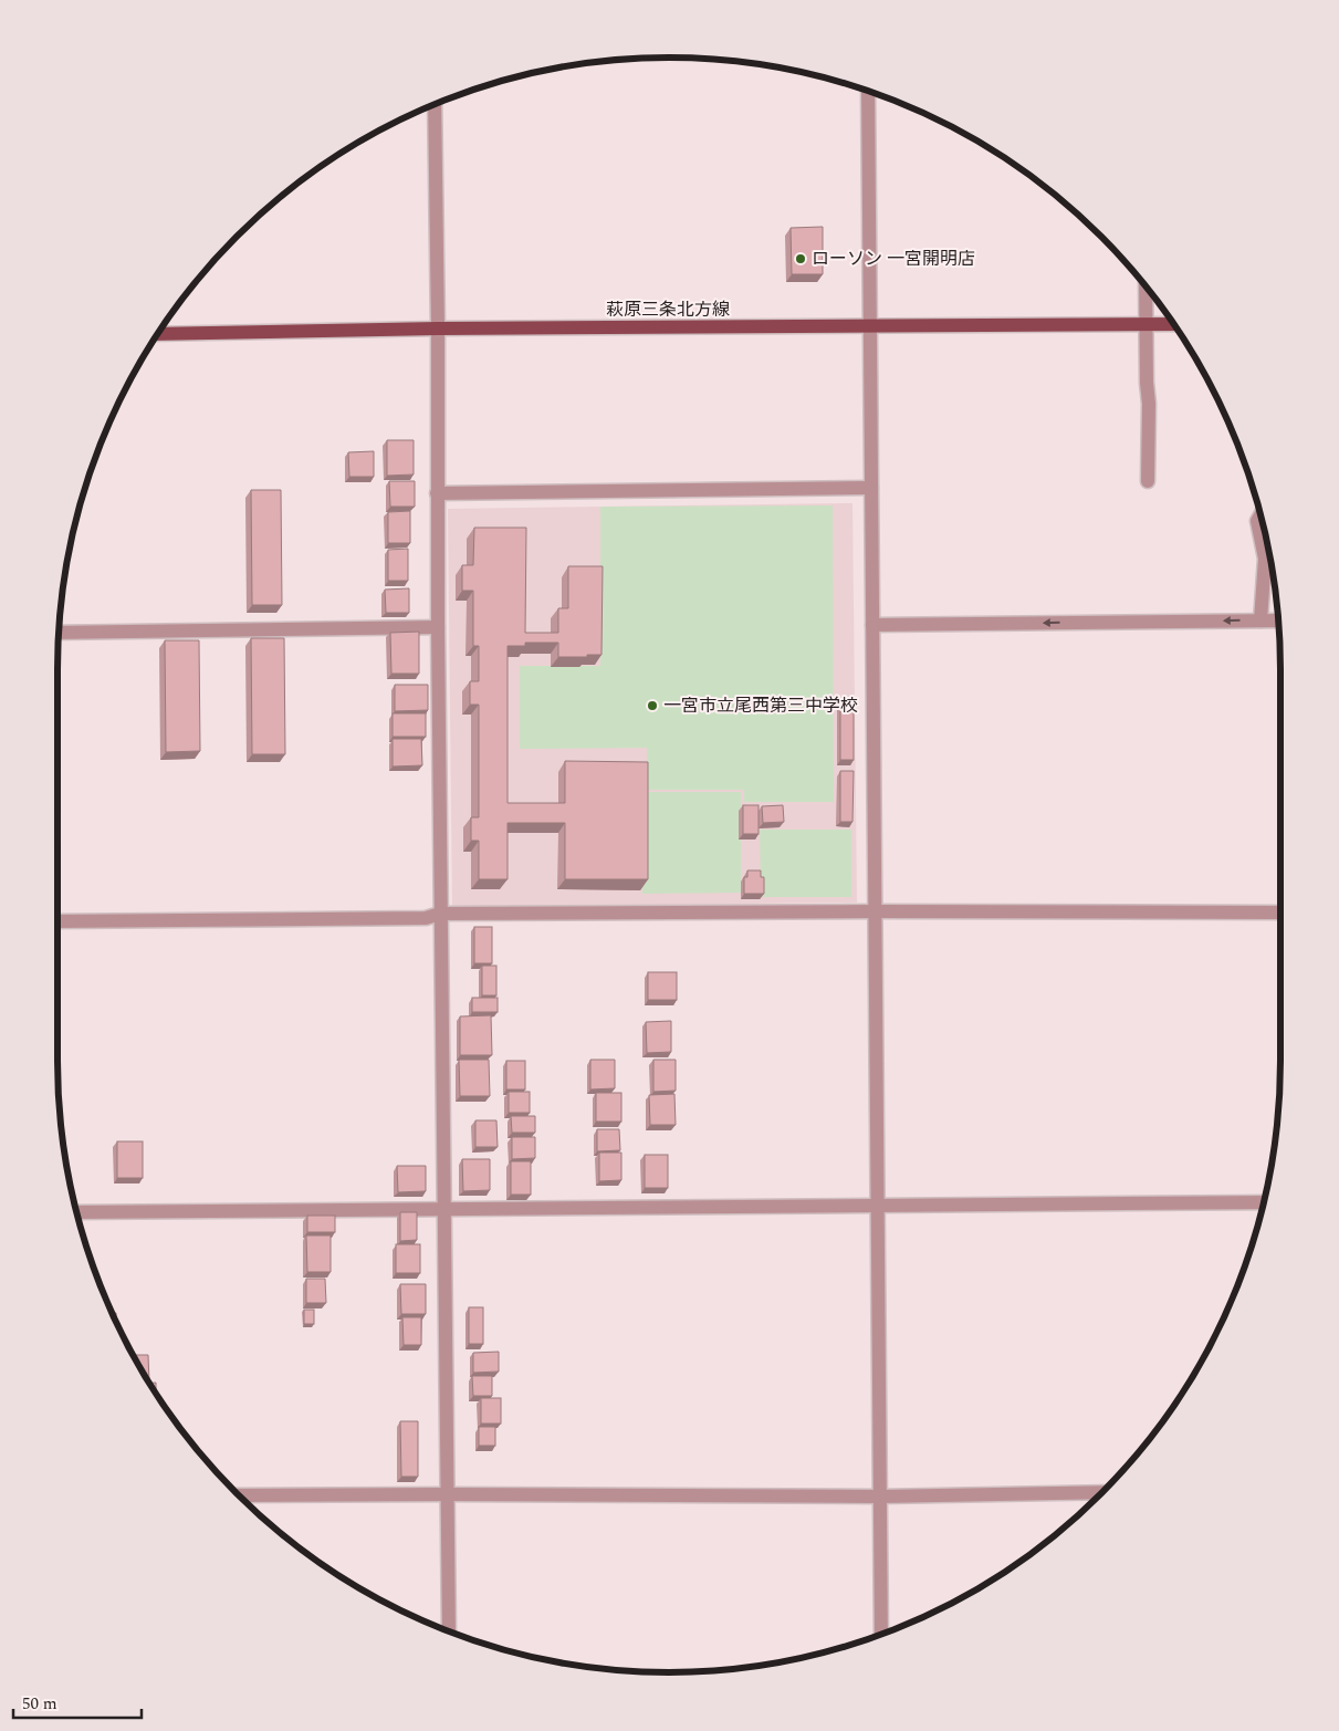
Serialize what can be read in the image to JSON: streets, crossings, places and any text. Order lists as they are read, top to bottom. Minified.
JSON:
{"streets":{"main road":["萩原三条北方線"]},"places":["ローソン 一宮開明店","一宮市立尾西第三中学校"],"scale_bar":"50 m"}
